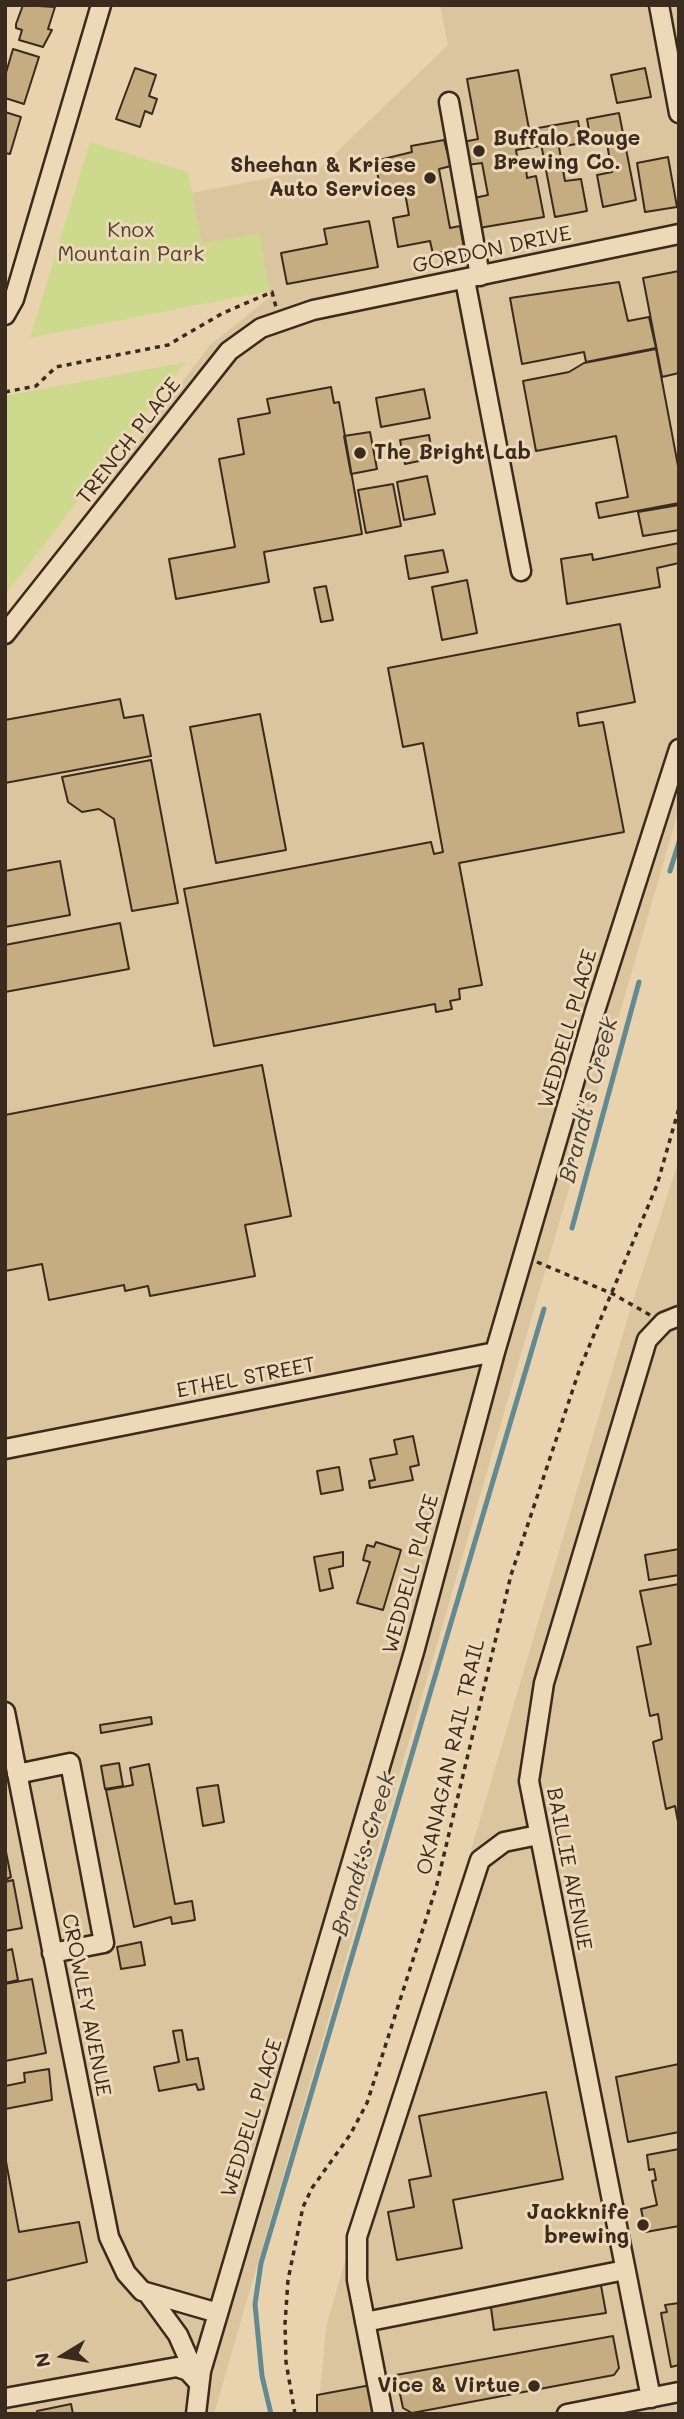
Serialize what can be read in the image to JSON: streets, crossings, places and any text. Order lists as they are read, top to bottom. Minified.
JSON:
{"streets":{"street":["GORDON DRIVE","TRENCH PLACE","WEDDELL PLACE","ETHEL STREET","BAILLIE AVENUE","CROWLEY AVENUE"],"path":["OKANAGAN RAIL TRAIL"]},"crossings":[["GORDON DRIVE","TRENCH PLACE"],["WEDDELL PLACE","ETHEL STREET"],["WEDDELL PLACE","CROWLEY AVENUE"]],"water":["Brandt's Creek"],"parks":["Knox Mountain Park"],"places":["Buffalo Rouge Brewing Co.","Sheehan & Kriese Auto Services","The Bright Lab","Jackknife brewing","Vice & Virtue"],"north":"left"}
